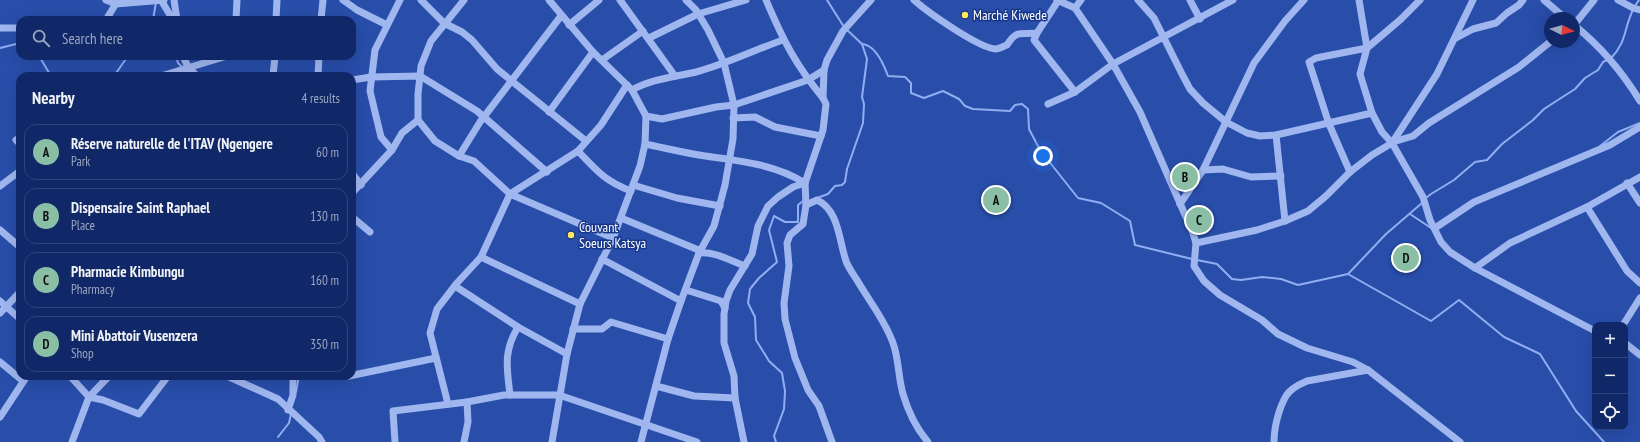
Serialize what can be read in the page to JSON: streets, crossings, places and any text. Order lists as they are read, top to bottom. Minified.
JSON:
{"places":["Marché Kiwede","Couvant Soeurs Katsya"],"north":"right","page":{"search":"Search here","heading":["Nearby","4 results"],"list":[{"mark":"A","name":"Réserve naturelle de l'ITAV (Ngengere","note":"Park","value":"60 m"},{"mark":"B","name":"Dispensaire Saint Raphael","note":"Place","value":"130 m"},{"mark":"C","name":"Pharmacie Kimbungu","note":"Pharmacy","value":"160 m"},{"mark":"D","name":"Mini Abattoir Vusenzera","note":"Shop","value":"350 m"}],"pins":["B","A","C","D"],"map_buttons":["+","−"]}}
